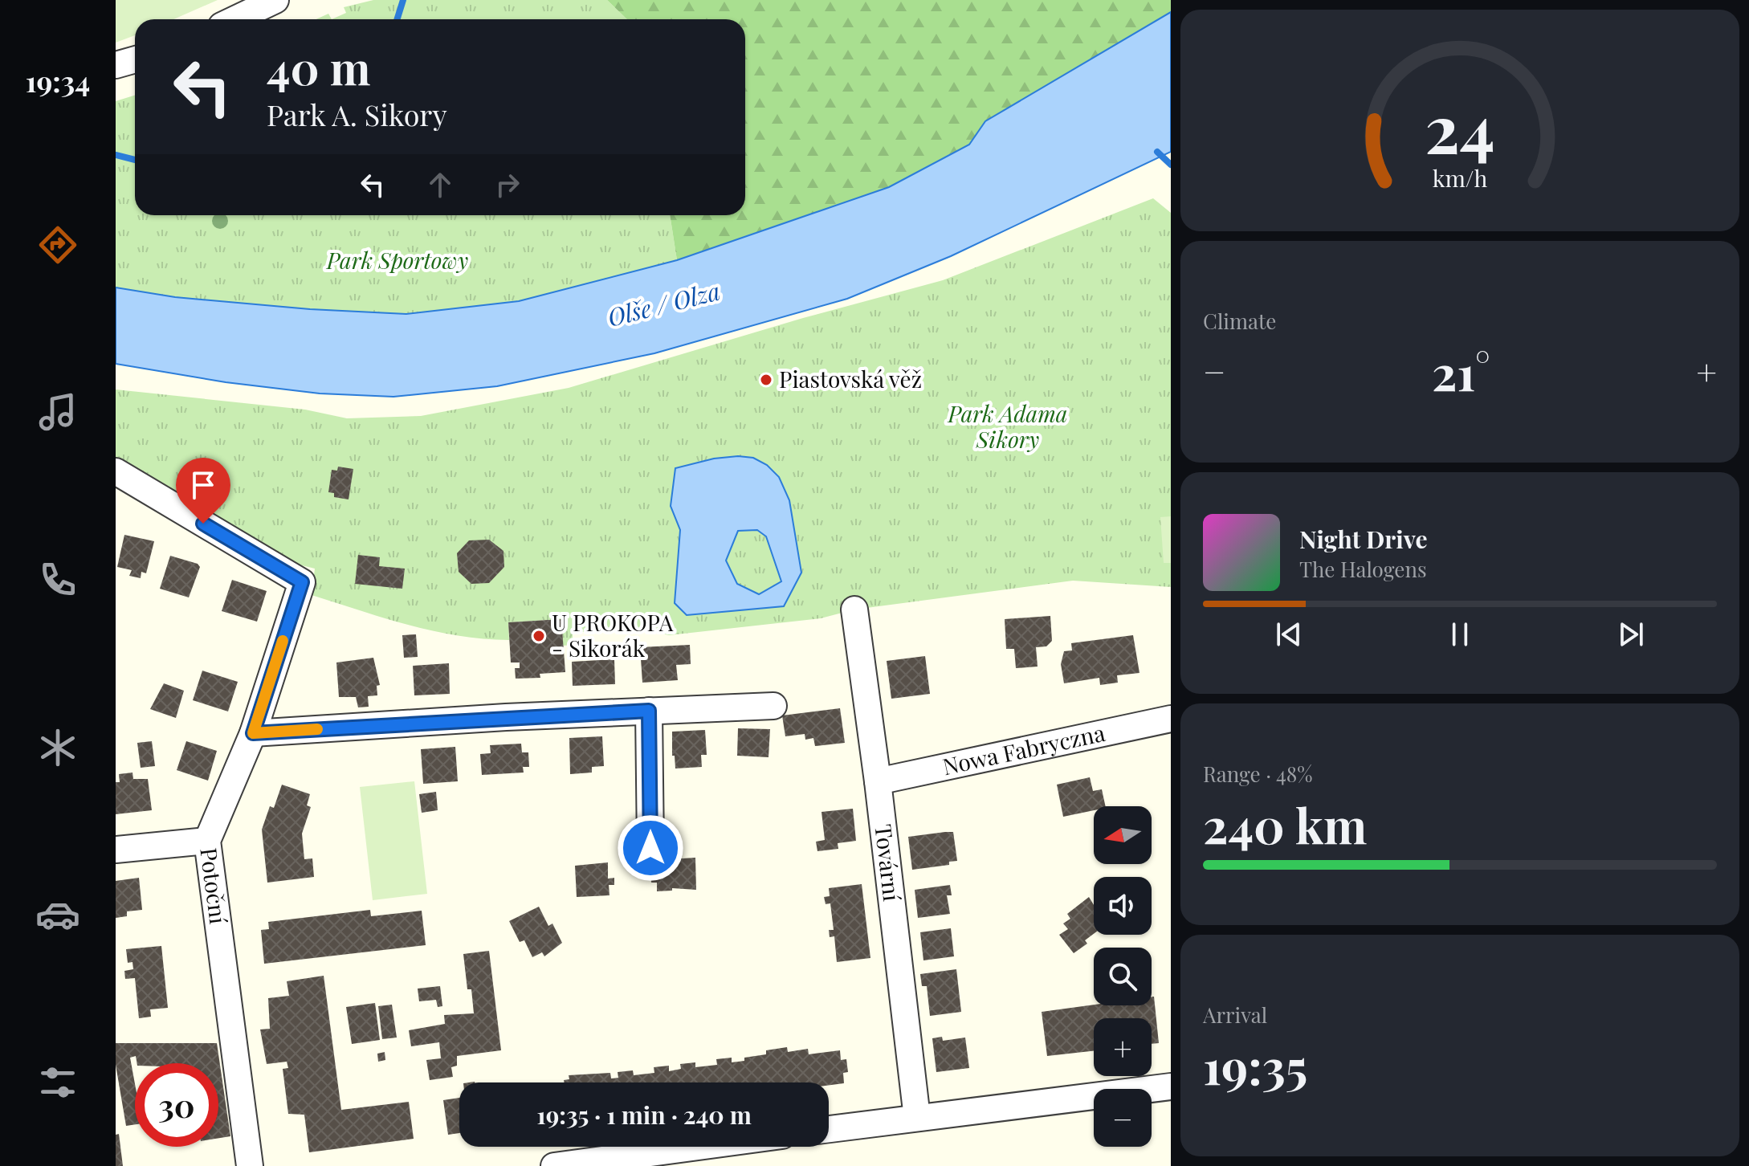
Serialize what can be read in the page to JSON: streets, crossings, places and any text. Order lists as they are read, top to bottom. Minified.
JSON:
{"streets":{"street":["Nowa Fabryczna","Tovární","Potoční"]},"crossings":[["Nowa Fabryczna","Tovární"]],"water":["Olše / Olza"],"parks":["Park Sportowy","Park Adama Sikory"],"places":["Piastovská věž","U PROKOPA - Sikorák"],"north":"left","page":{"tabs":"19:34","turn":["40 m","Park A. Sikory"],"tile":["Climate",["Range · 48%","240 km"],["Arrival","19:35"]],"heat":["−","21°","+"],"song":["Night Drive","The Halogens"],"map_buttons":["+","−"],"limit":"30","trip":"19:35 · 1 min · 240 m","gauge":["24","km/h"]}}
